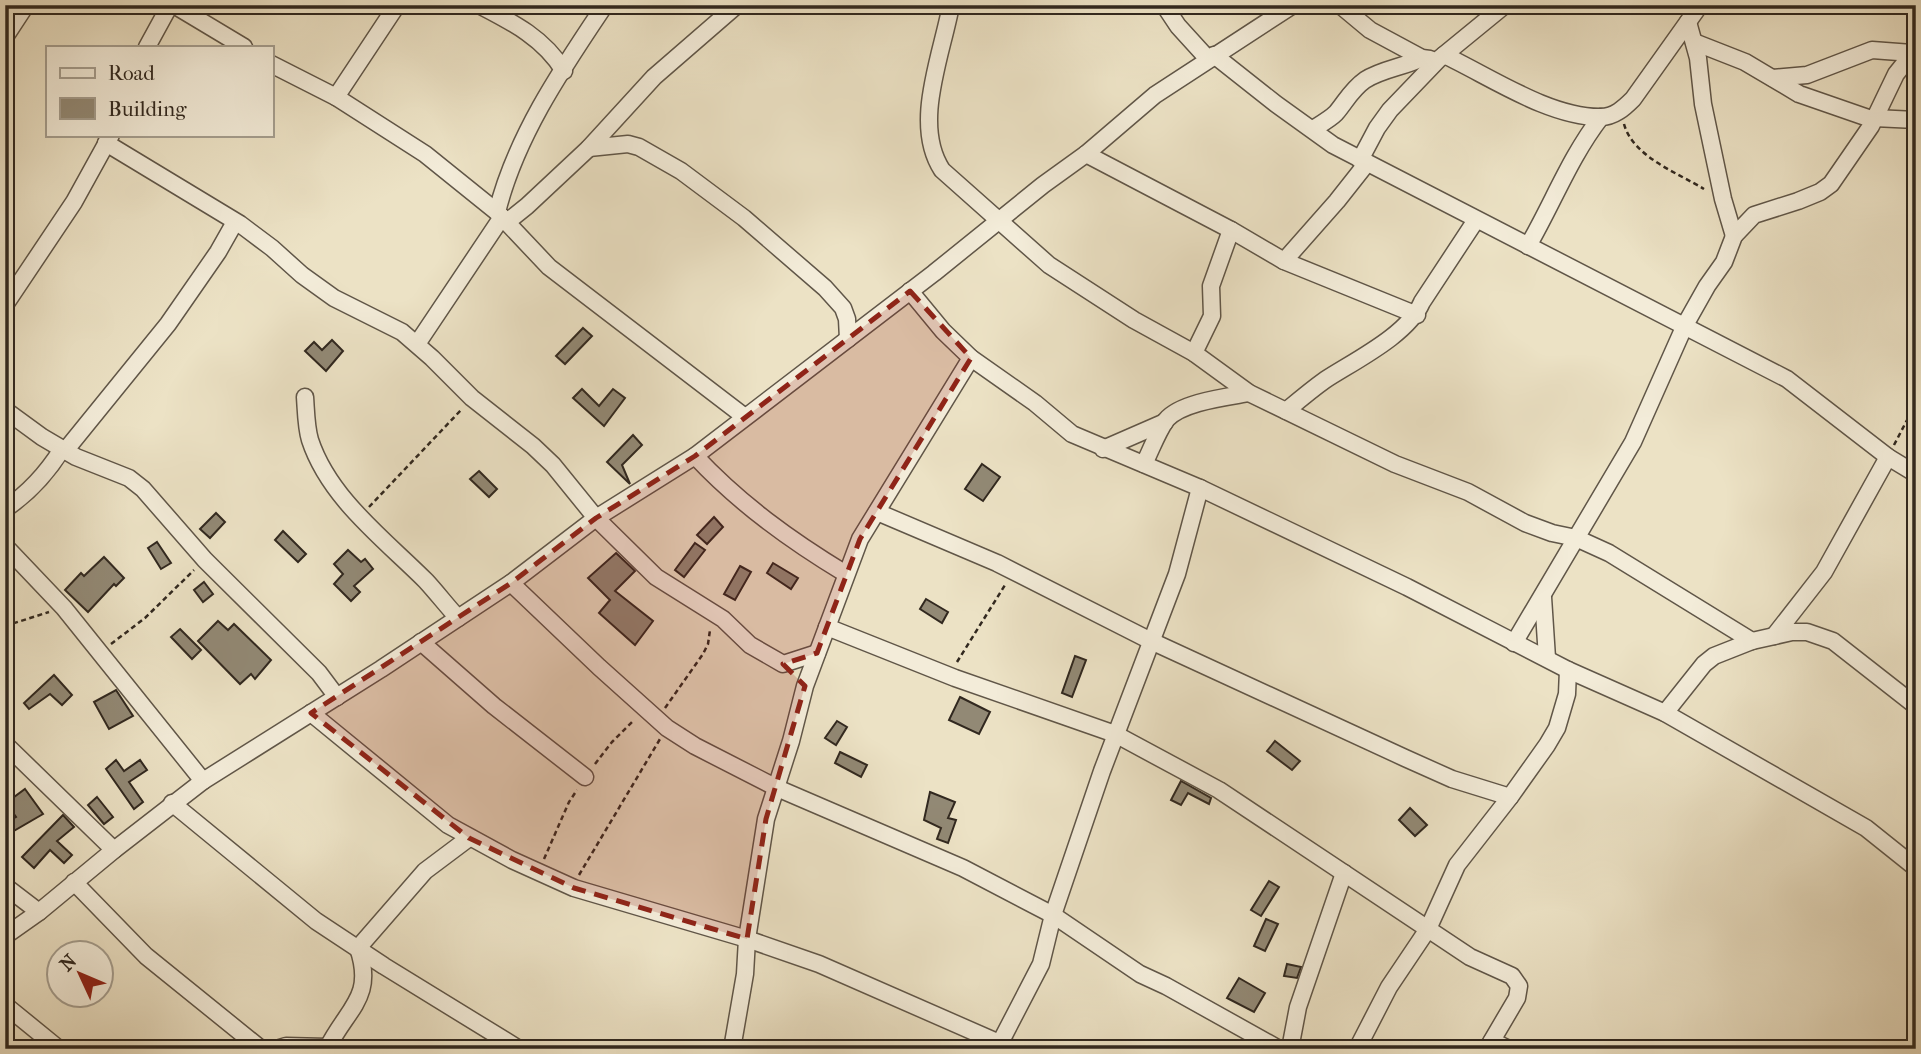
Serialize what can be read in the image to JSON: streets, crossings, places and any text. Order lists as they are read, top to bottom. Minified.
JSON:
{"legend":["Road","Building"],"north":"top left"}
